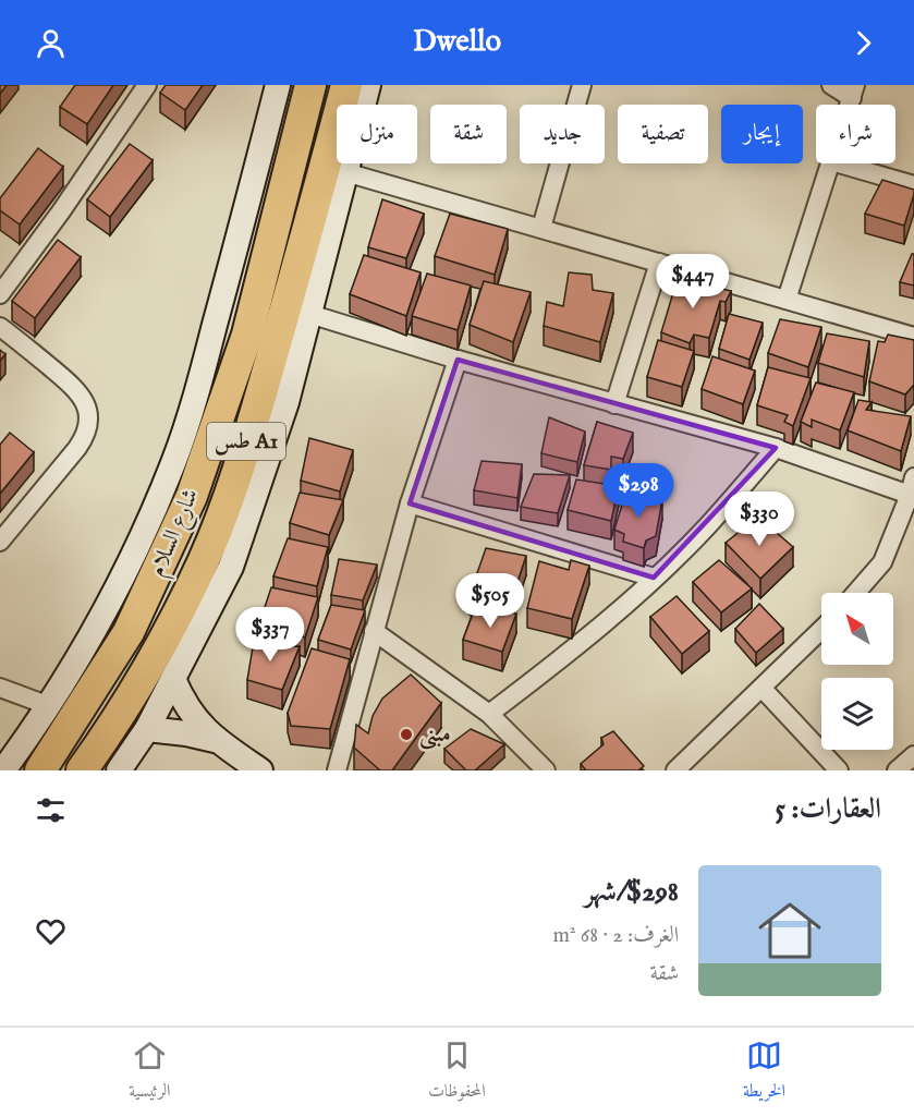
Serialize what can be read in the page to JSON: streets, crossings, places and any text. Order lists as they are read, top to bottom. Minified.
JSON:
{"streets":{"highway":["طس A1","شارع السلام"]},"places":["مبنى"],"north":"top left","page":{"header":"Dwello","chip":["شراء","إيجار","تصفية","جديد","شقة","منزل"],"price":["$447","$298","$330","$505","$337"],"heading":"العقارات: 5","list":[{"name":"$298/شهر","note":"الغرف: 2 · 68 m² · شقة"}],"tabs":["الخريطة","المحفوظات","الرئيسية"]}}
